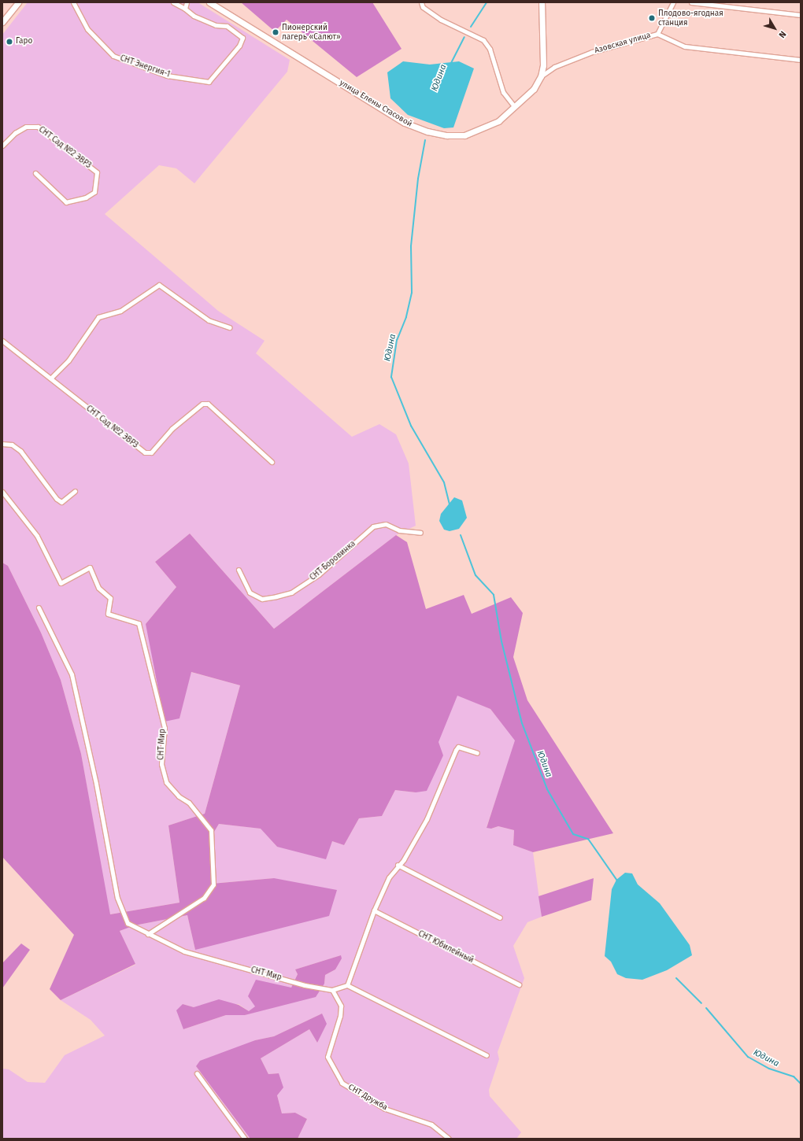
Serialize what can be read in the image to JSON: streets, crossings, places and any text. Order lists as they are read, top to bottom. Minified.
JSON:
{"streets":{"main road":["улица Елены Стасовой"],"street":["Азовская улица","СНТ Энергия-1","СНТ Сад №2 ЭВРЗ","СНТ Боровинка","СНТ Мир","СНТ Юбилейный","СНТ Дружба"]},"crossings":[["Азовская улица","улица Елены Стасовой"],["СНТ Мир","СНТ Дружба"]],"water":["Юдина"],"places":["Плодово-ягодная станция","Пионерский лагерь «Салют»","Гаро"],"north":"bottom right"}
